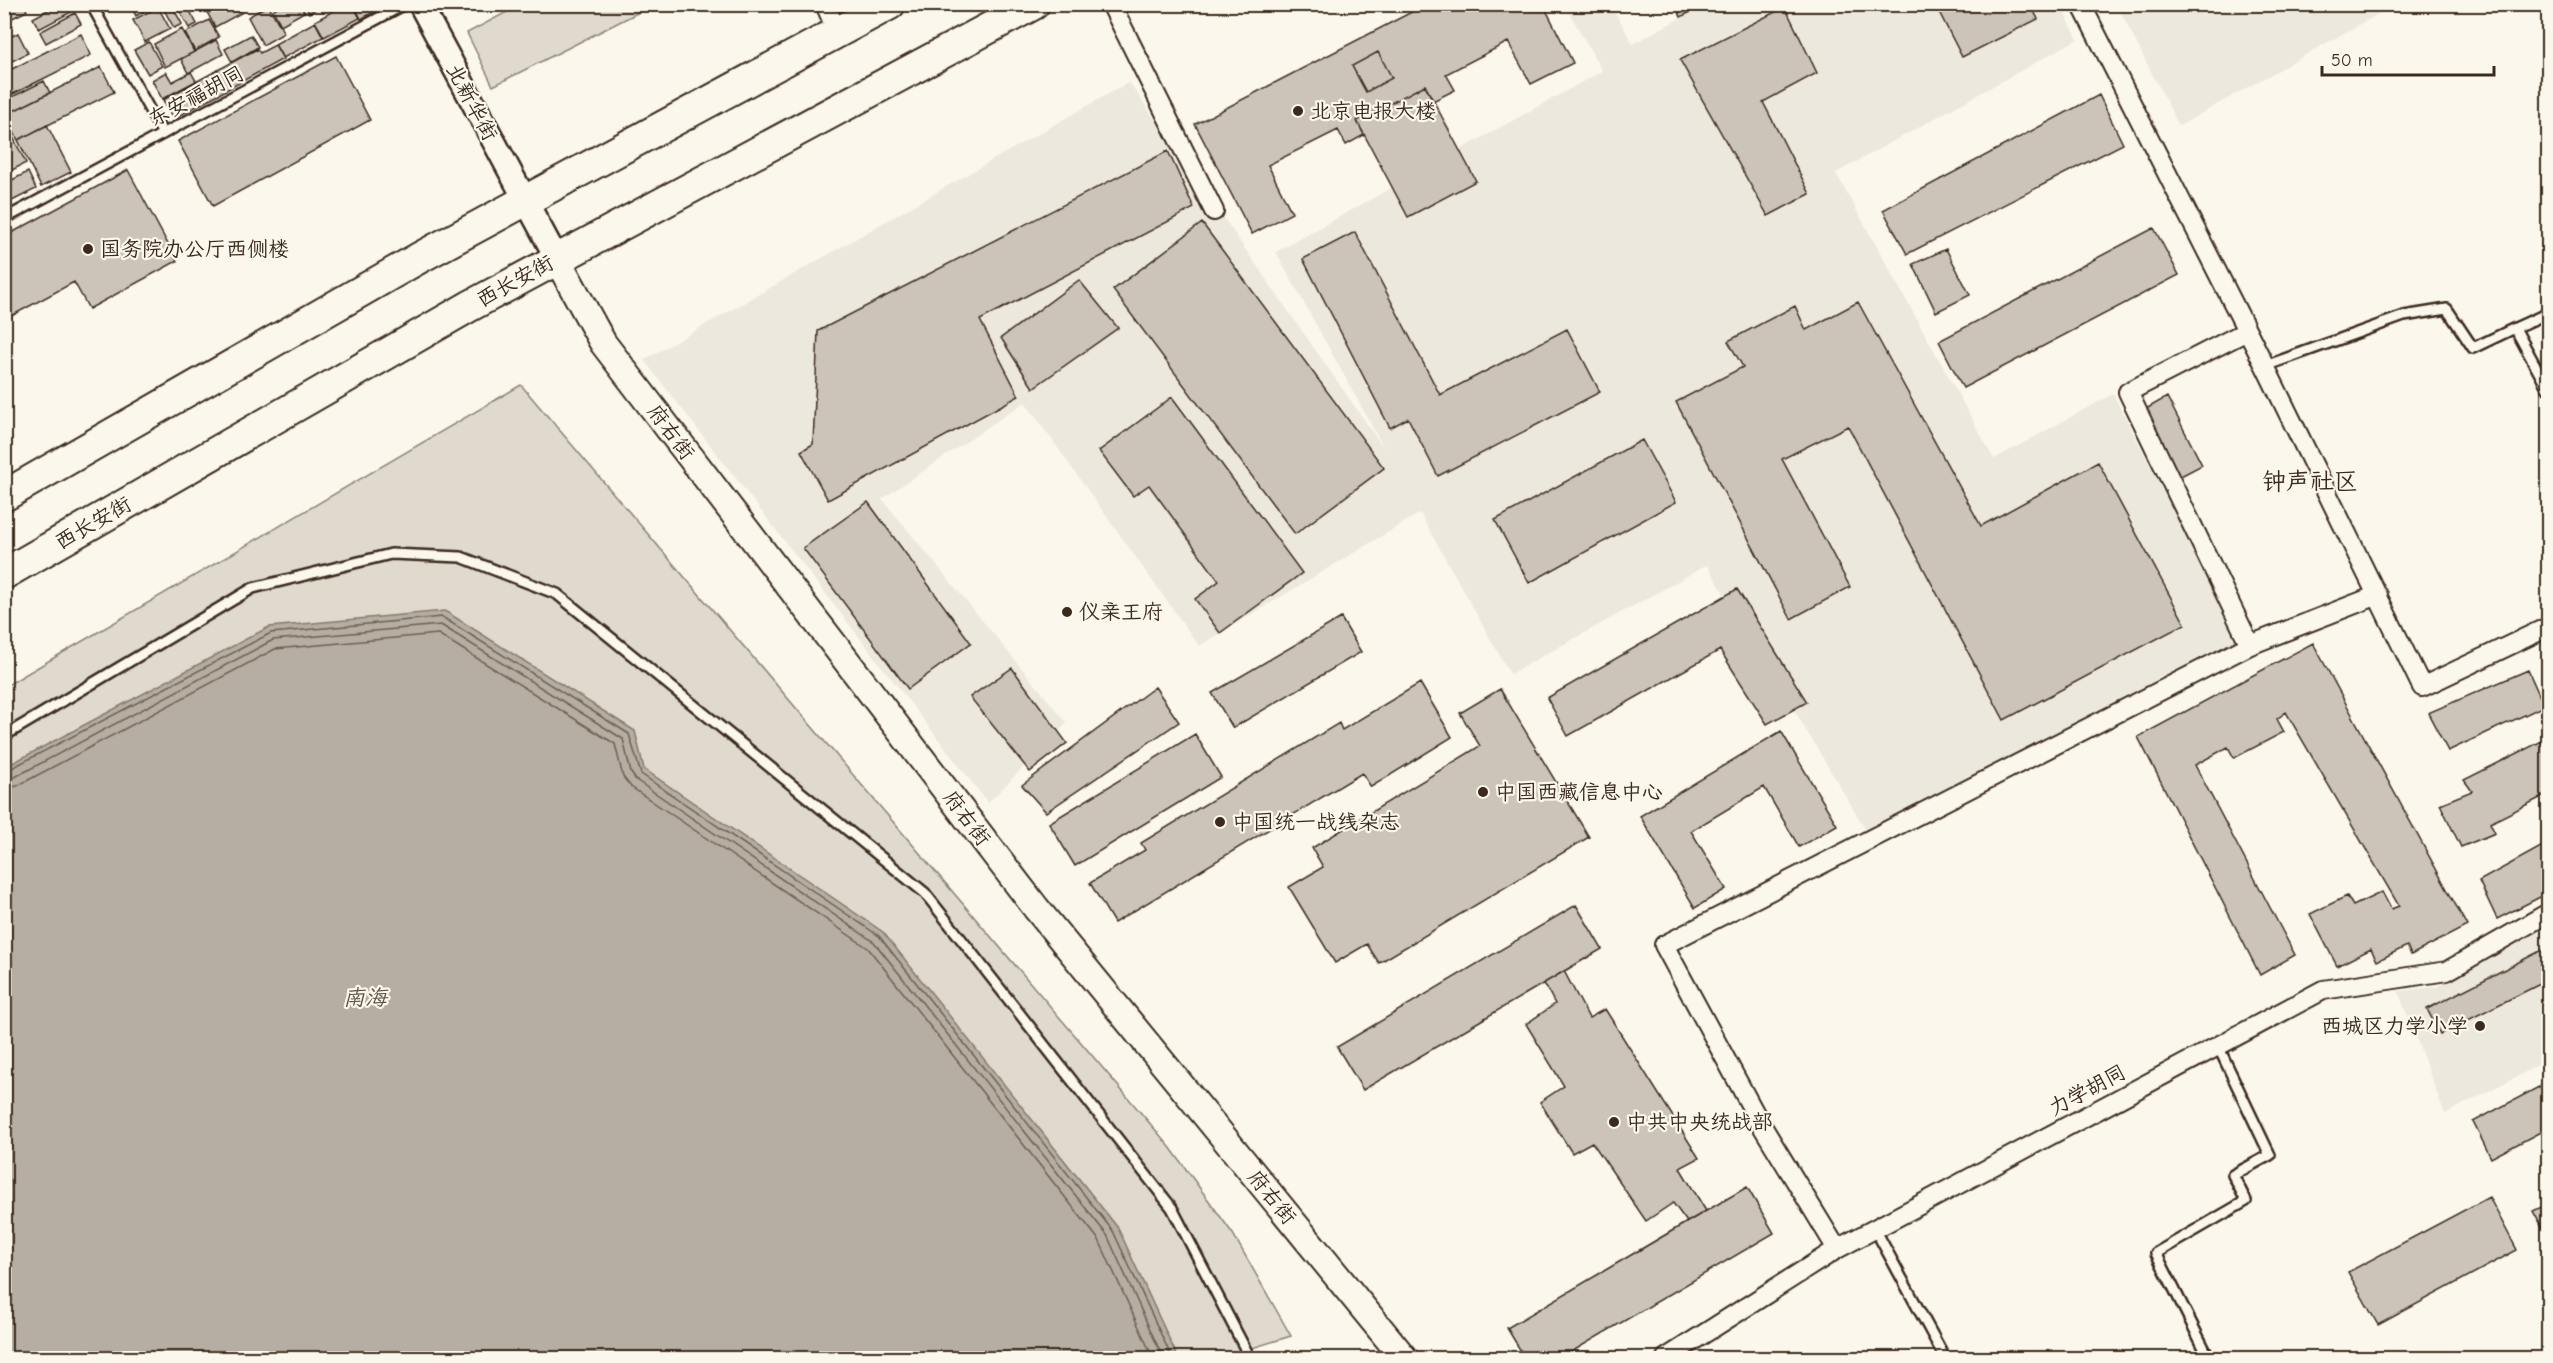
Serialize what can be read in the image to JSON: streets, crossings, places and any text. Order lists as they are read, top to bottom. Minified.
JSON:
{"streets":{"highway":["西长安街"],"main road":["府右街"],"street":["北新华街","力学胡同"],"lane":["东安福胡同"]},"crossings":[["东安福胡同","北新华街"],["北新华街","西长安街"],["北新华街","府右街"],["西长安街","府右街"]],"districts":["钟声社区"],"water":["南海"],"places":["北京电报大楼","国务院办公厅西侧楼","仪亲王府","中国西藏信息中心","中国统一战线杂志","西城区力学小学","中共中央统战部"],"scale_bar":"50 m"}
